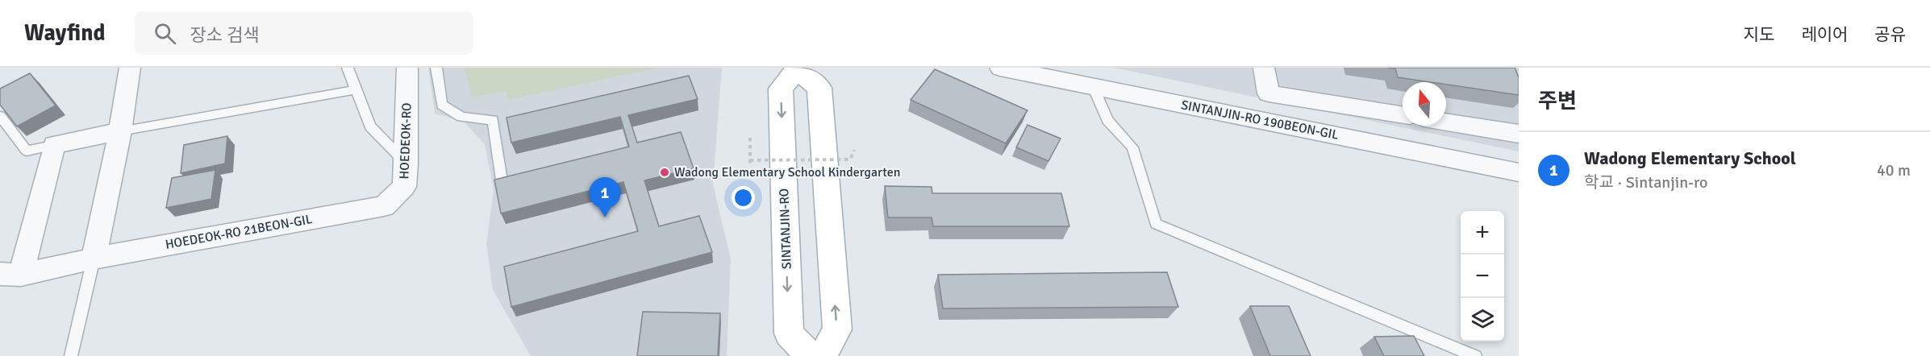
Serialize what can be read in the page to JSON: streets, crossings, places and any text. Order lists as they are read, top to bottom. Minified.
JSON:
{"streets":{"main road":["SINTANJIN-RO"],"street":["SINTANJIN-RO 190BEON-GIL","HOEDEOK-RO","HOEDEOK-RO 21BEON-GIL"]},"crossings":[["HOEDEOK-RO","HOEDEOK-RO 21BEON-GIL"]],"places":["Wadong Elementary School Kindergarten"],"north":"top","page":{"header":"Wayfind","search":"장소 검색","nav":["지도","레이어","공유"],"heading":"주변","list":[{"mark":"1","name":"Wadong Elementary School","note":"학교 · Sintanjin-ro","value":"40 m"}],"pins":"1","map_buttons":["+","−"]}}
